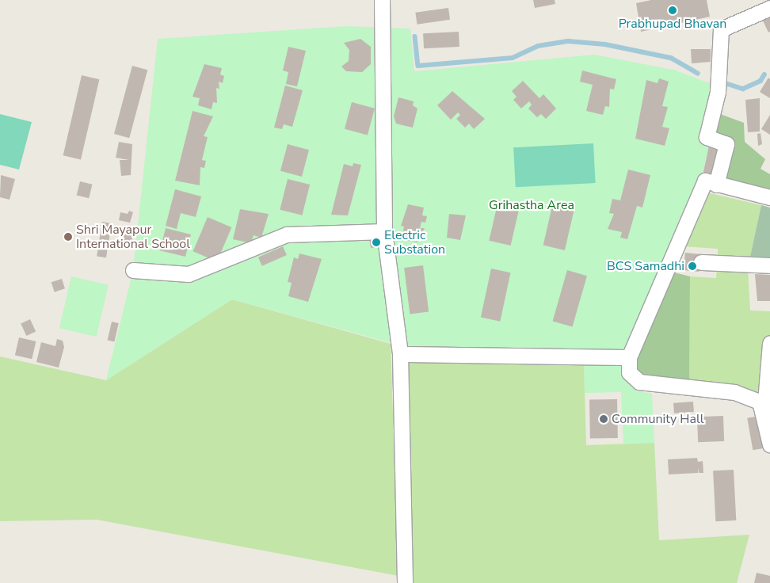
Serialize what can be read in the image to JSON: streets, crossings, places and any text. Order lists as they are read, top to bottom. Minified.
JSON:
{"parks":["Grihastha Area"],"places":["Prabhupad Bhavan","Shri Mayapur International School","Electric Substation","BCS Samadhi","Community Hall"]}
